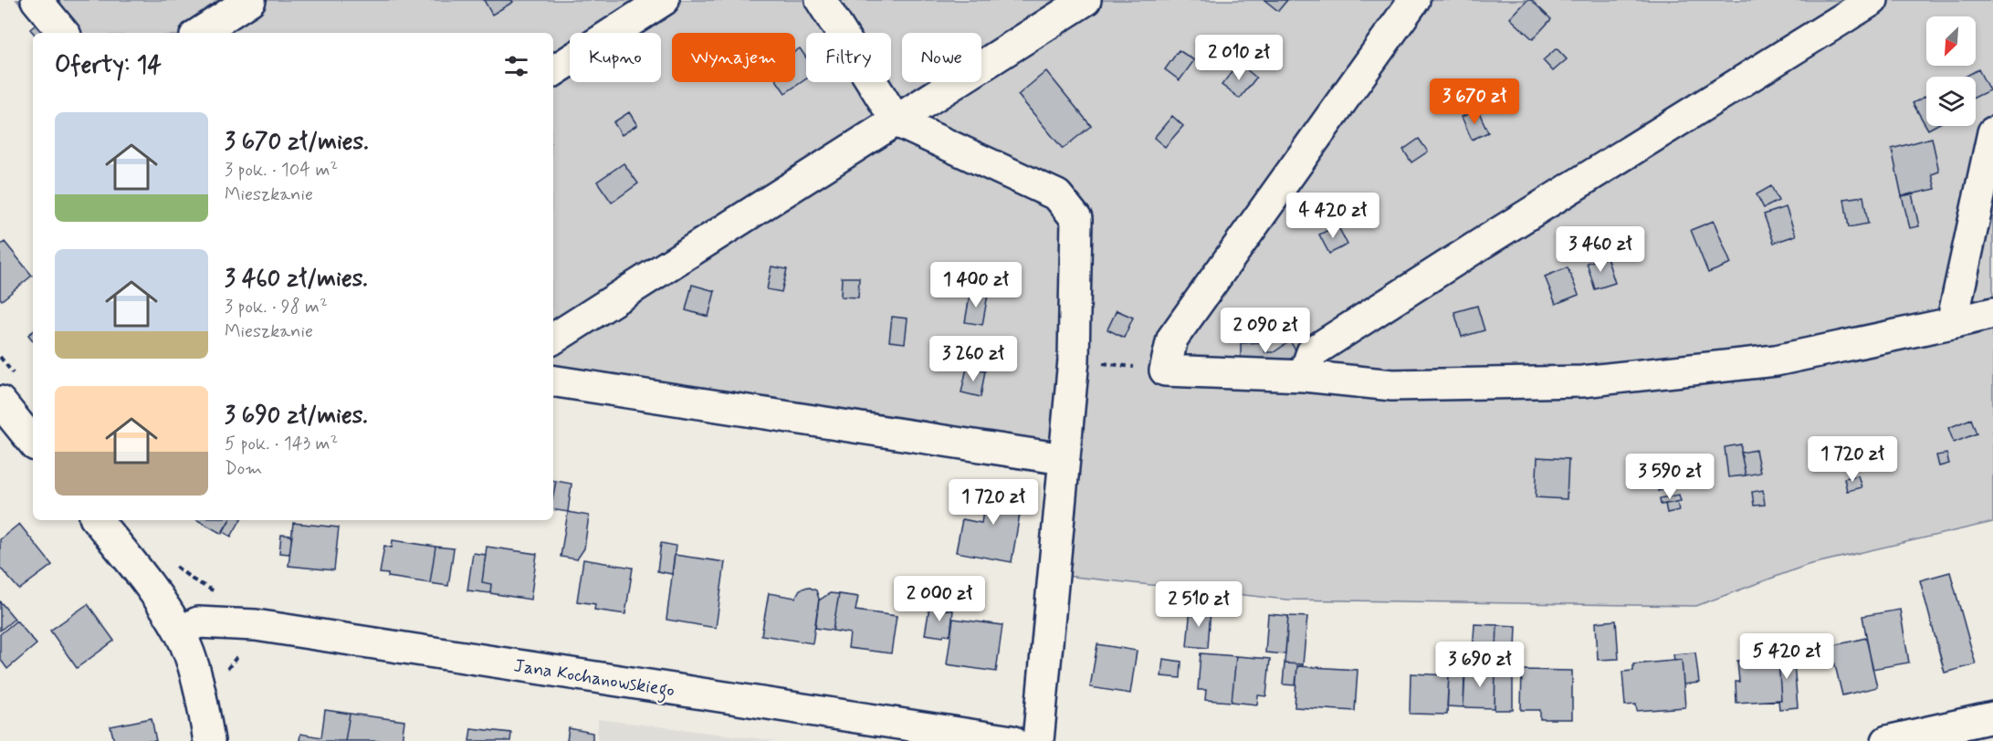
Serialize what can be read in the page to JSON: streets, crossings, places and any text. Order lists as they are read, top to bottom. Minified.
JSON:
{"streets":{"street":["Jana Kochanowskiego"]},"north":"bottom left","page":{"chip":["Kupno","Wynajem","Filtry","Nowe"],"heading":"Oferty: 14","price":["2 010 zł","3 670 zł","4 420 zł","3 460 zł","1 400 zł","2 090 zł","3 260 zł","1 720 zł","3 590 zł","1 720 zł","2 000 zł","2 510 zł","5 420 zł","3 690 zł"],"list":[{"name":"3 670 zł/mies.","note":"3 pok. · 104 m² · Mieszkanie"},{"name":"3 460 zł/mies.","note":"3 pok. · 98 m² · Mieszkanie"},{"name":"3 690 zł/mies.","note":"5 pok. · 143 m² · Dom"}]}}
